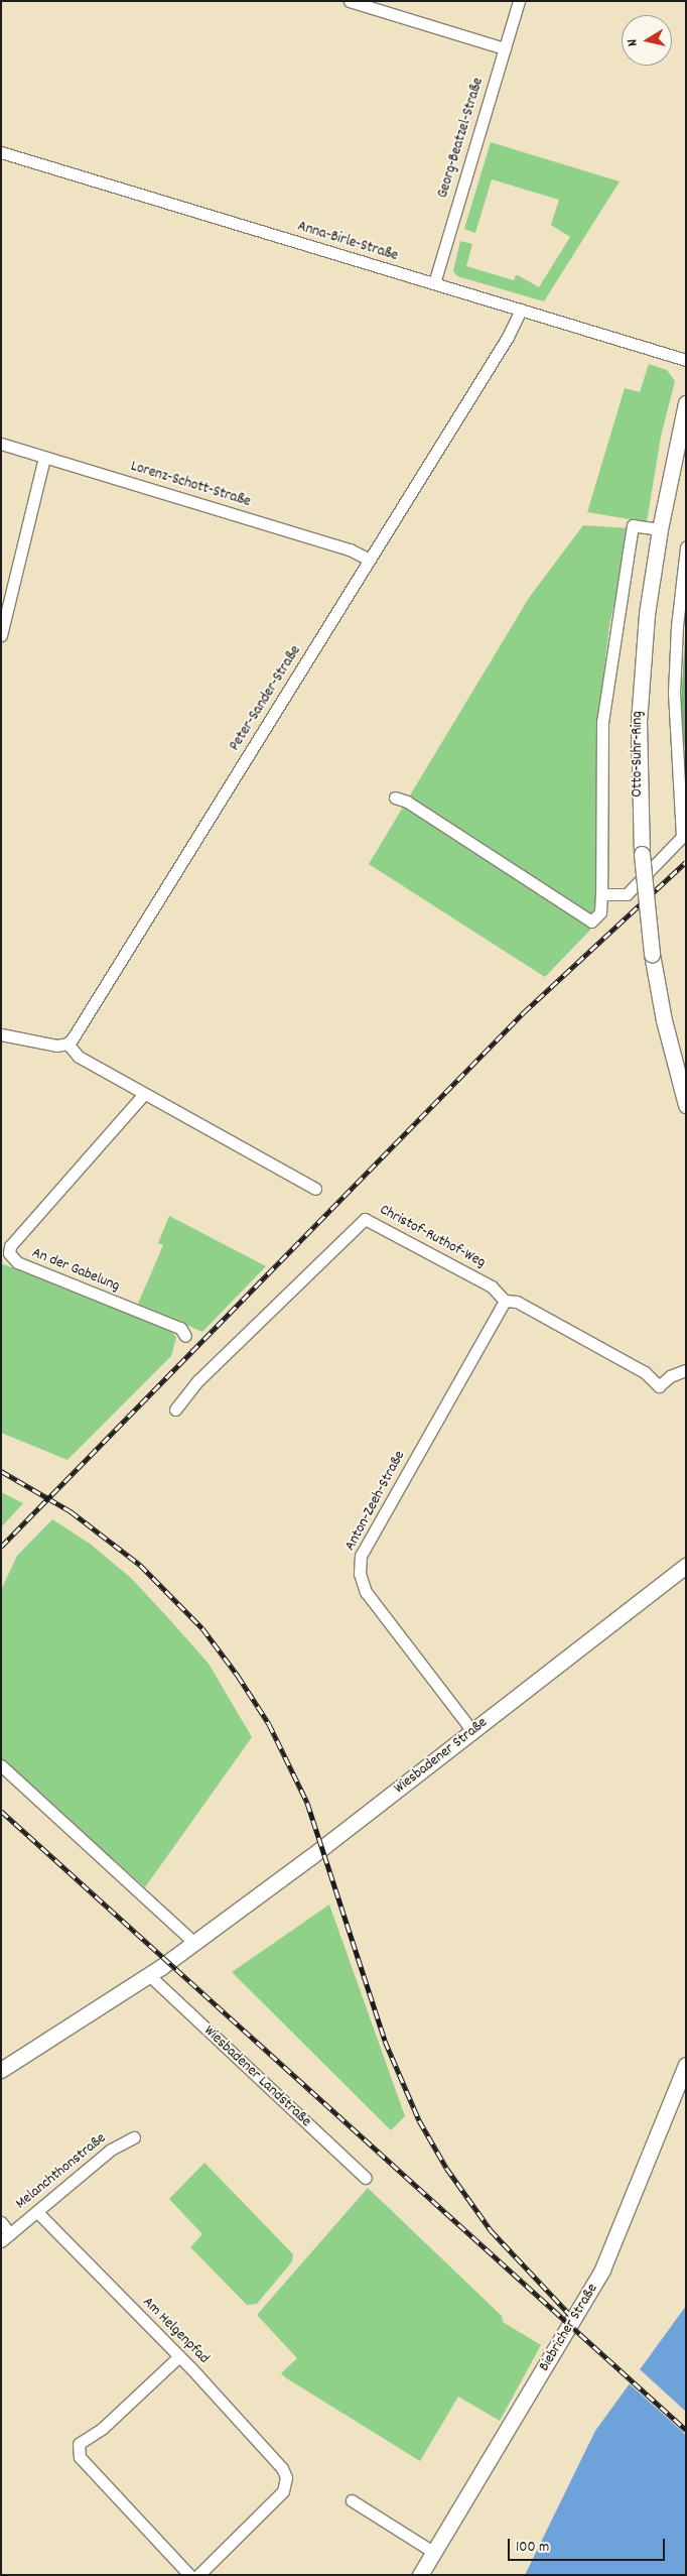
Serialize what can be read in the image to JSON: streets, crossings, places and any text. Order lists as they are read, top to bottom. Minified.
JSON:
{"streets":{"street":["Georg-Beatzel-Straße","Anna-Birle-Straße","Lorenz-Schott-Straße","Peter-Sander-Straße","Otto-Suhr-Ring","Christof-Ruthof-Weg","An der Gabelung","Anton-Zeeh-Straße","Wiesbadener Straße","Wiesbadener Landstraße","Melanchthonstraße","Biebricher Straße","Am Helgenpfad"]},"crossings":[["Georg-Beatzel-Straße","Anna-Birle-Straße"],["Anna-Birle-Straße","Peter-Sander-Straße"],["Lorenz-Schott-Straße","Peter-Sander-Straße"],["Christof-Ruthof-Weg","Anton-Zeeh-Straße"],["Anton-Zeeh-Straße","Wiesbadener Straße"],["Wiesbadener Straße","Wiesbadener Landstraße"],["Melanchthonstraße","Am Helgenpfad"]],"scale_bar":"100 m","north":"left"}
